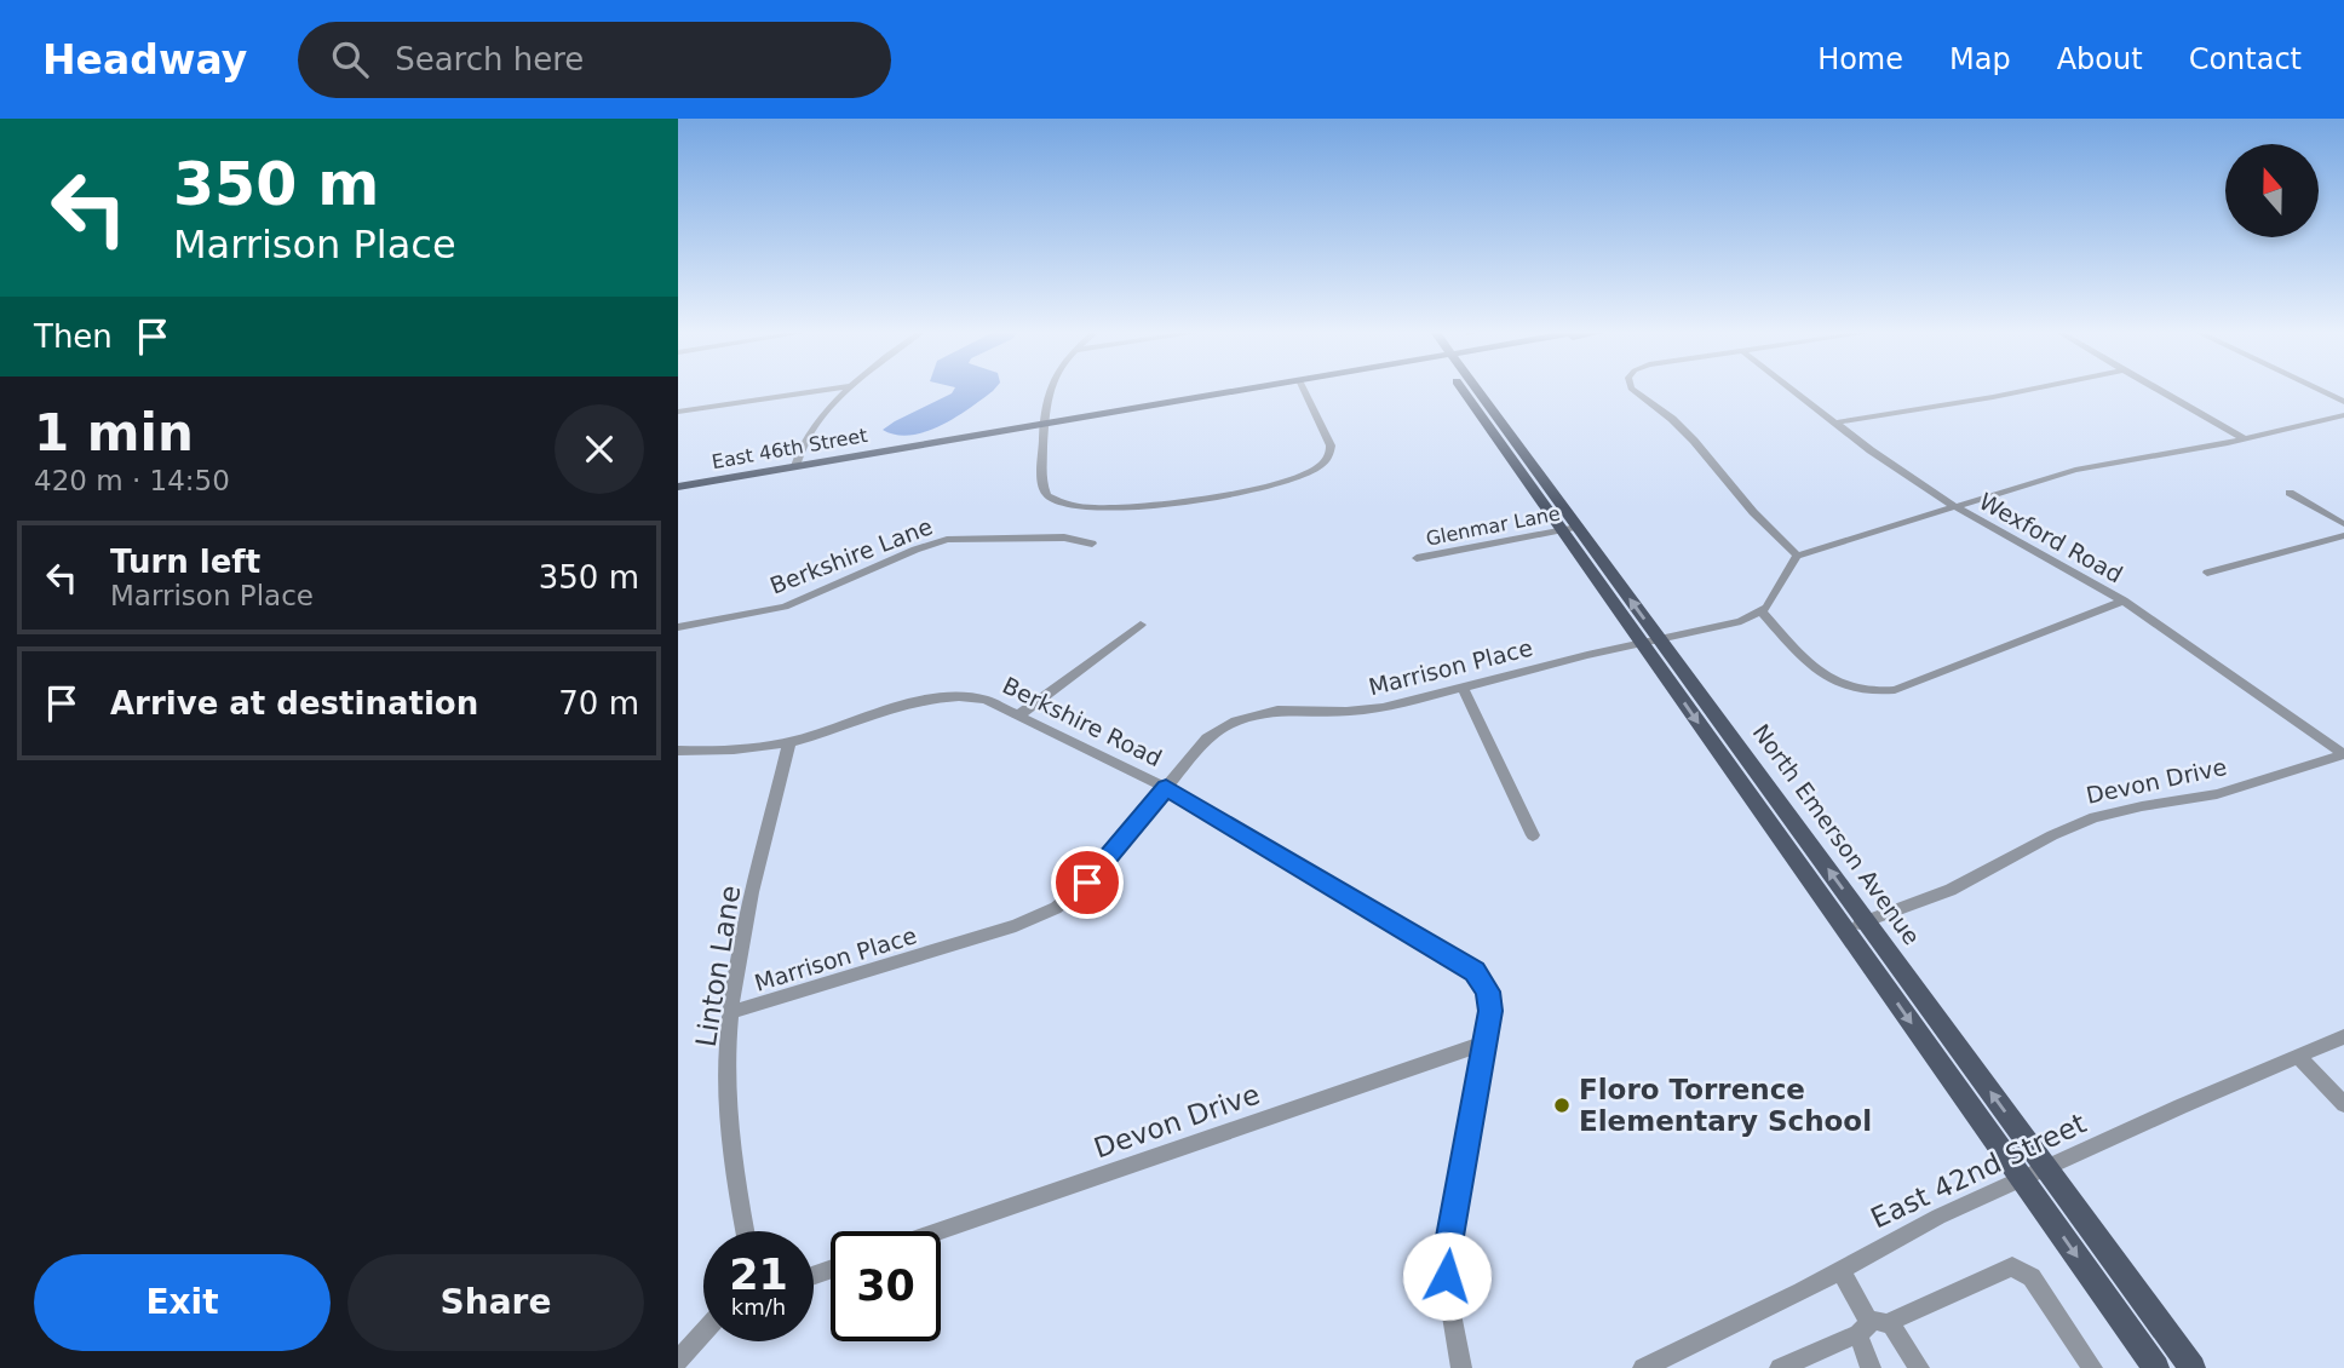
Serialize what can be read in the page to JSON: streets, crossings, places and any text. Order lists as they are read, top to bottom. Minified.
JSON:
{"streets":{"main road":["East 46th Street","North Emerson Avenue"],"street":["Glenmar Lane","Wexford Road","Berkshire Lane","Marrison Place","Berkshire Road","Devon Drive","Linton Lane","East 42nd Street"]},"crossings":[["Glenmar Lane","North Emerson Avenue"],["Wexford Road","Devon Drive"],["Marrison Place","Berkshire Road"],["Marrison Place","North Emerson Avenue"],["Marrison Place","Linton Lane"],["Berkshire Road","Devon Drive"],["Berkshire Road","Linton Lane"],["Devon Drive","North Emerson Avenue"],["North Emerson Avenue","East 42nd Street"]],"places":["Floro Torrence Elementary School"],"north":"top","page":{"header":"Headway","search":"Search here","nav":["Home","Map","About","Contact"],"turn":["350 m","Marrison Place"],"then":"Then","heading":["1 min","420 m · 14:50"],"list":[{"name":"Turn left","note":"Marrison Place","value":"350 m"},{"name":"Arrive at destination","value":"70 m"}],"speed":"21 km/h","limit":"30","buttons":["Exit","Share"]}}
